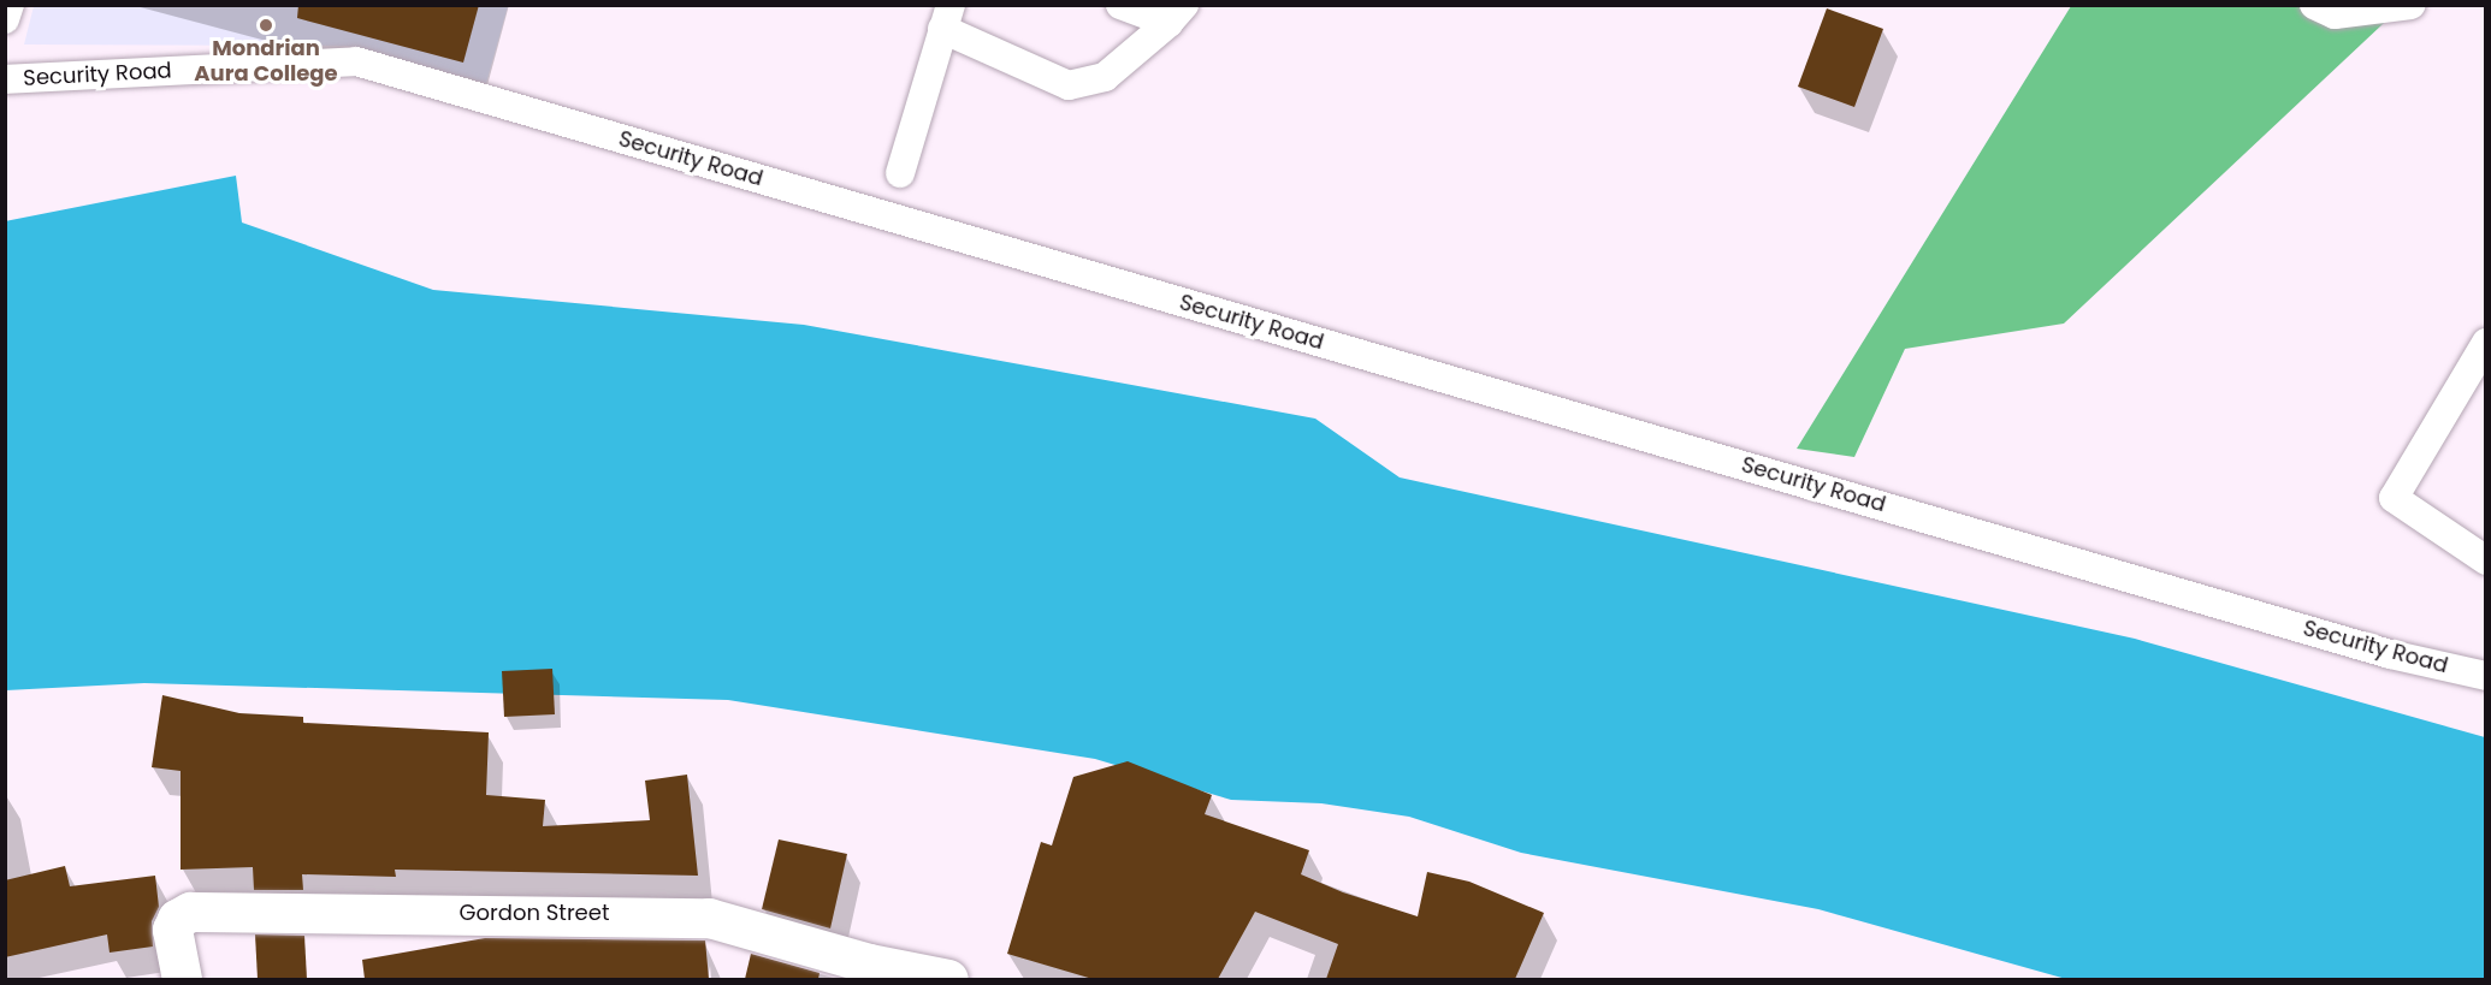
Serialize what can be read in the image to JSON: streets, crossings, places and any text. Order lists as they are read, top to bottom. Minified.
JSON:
{"streets":{"street":["Gordon Street"],"lane":["Security Road"]},"places":["Mondrian Aura College"]}
